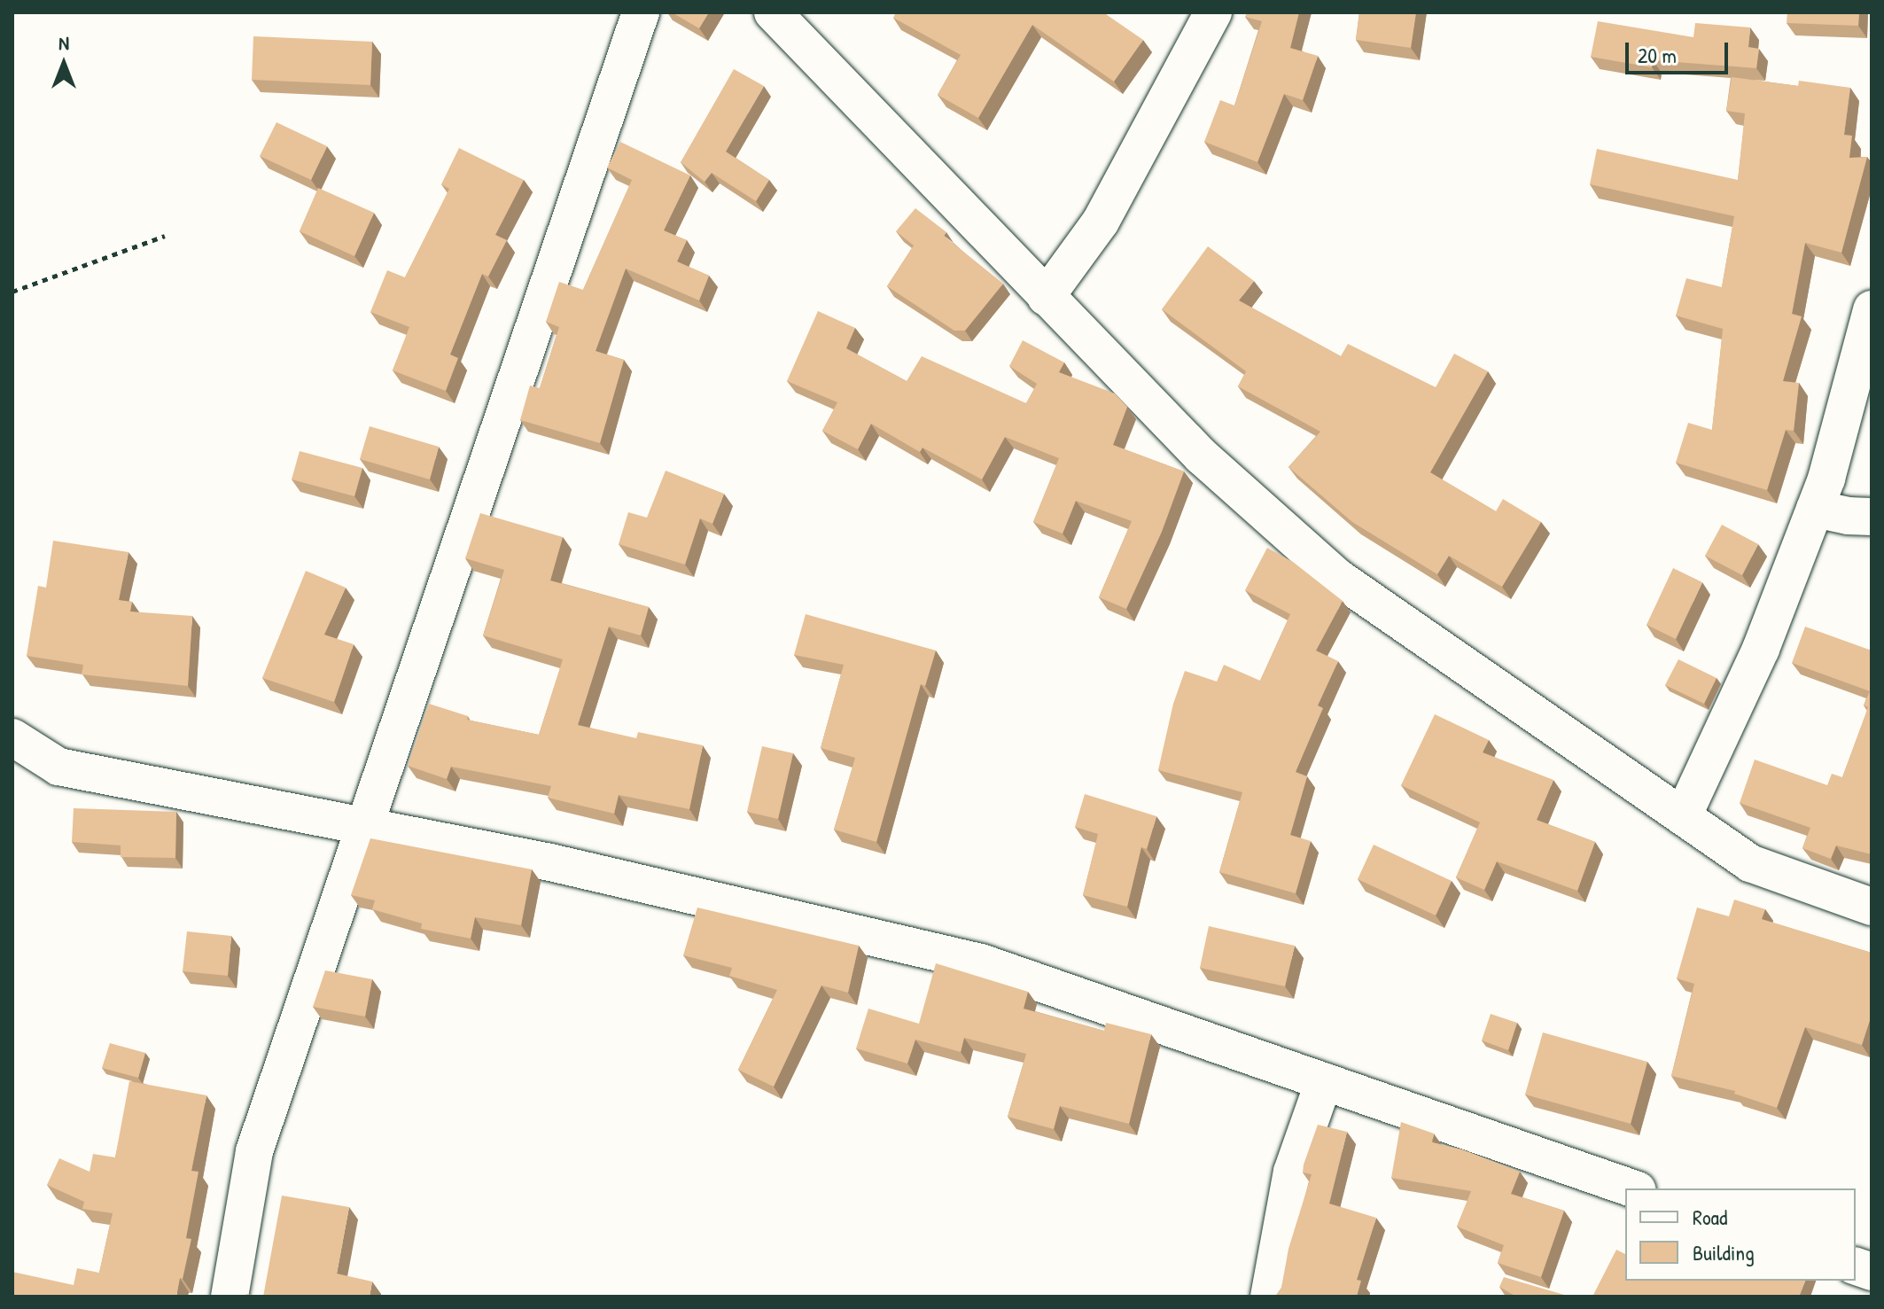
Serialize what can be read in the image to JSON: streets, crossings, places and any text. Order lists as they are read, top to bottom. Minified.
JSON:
{"legend":["Road","Building"],"scale_bar":"20 m","north":"top"}
